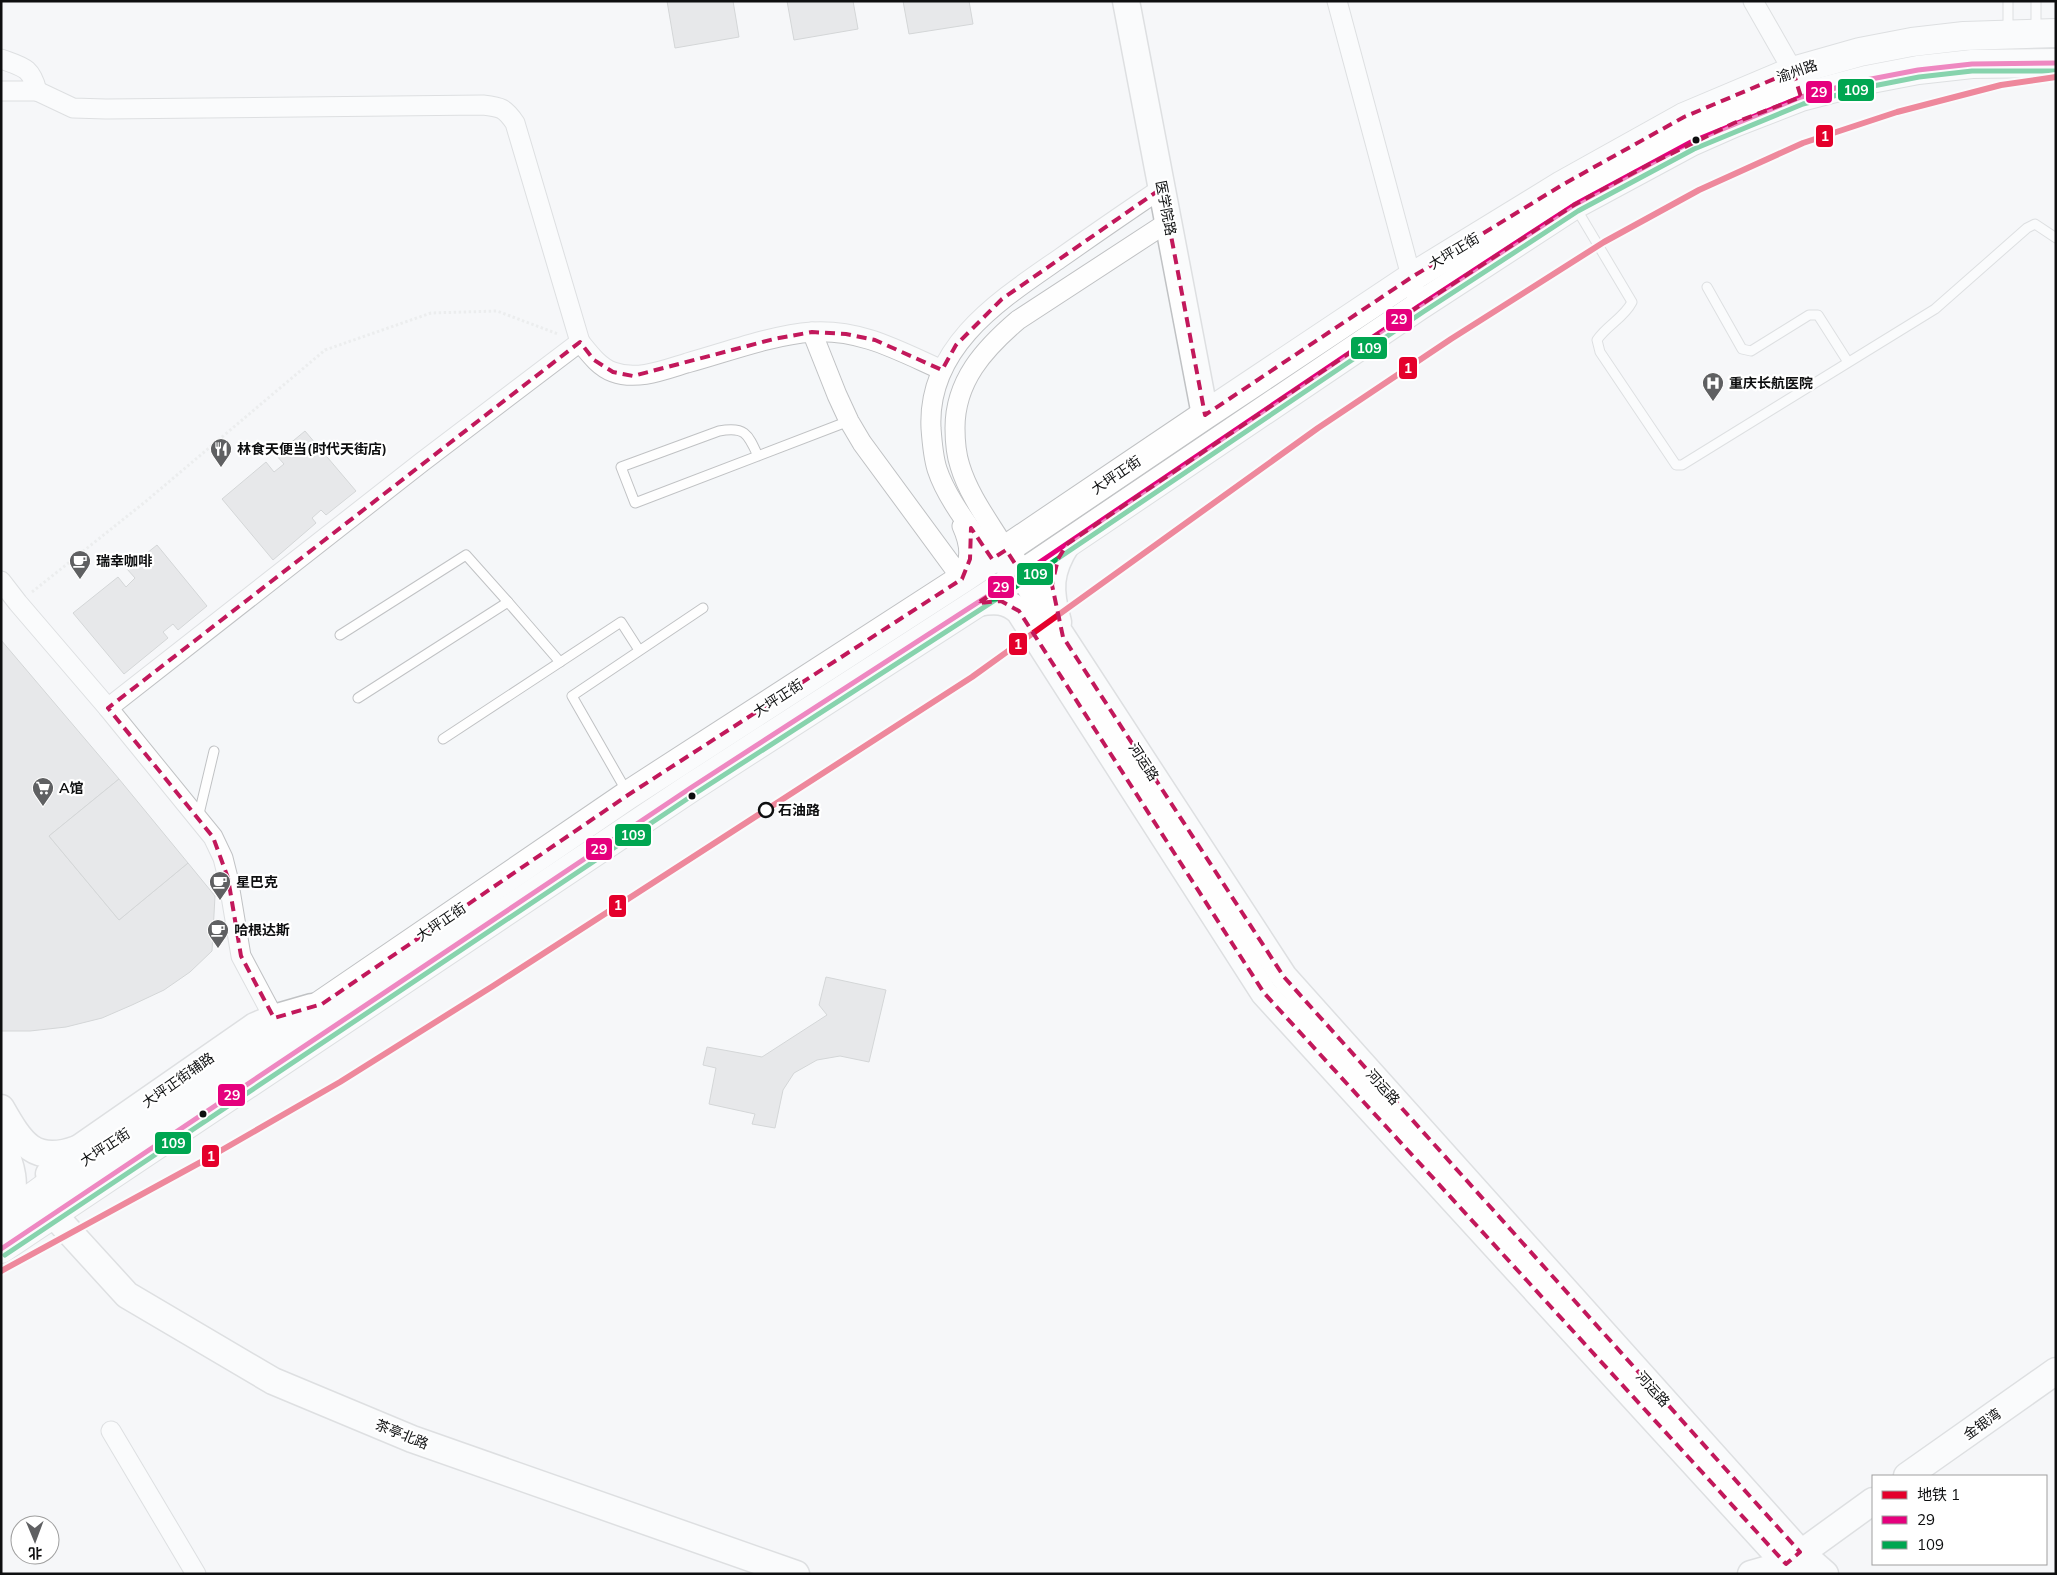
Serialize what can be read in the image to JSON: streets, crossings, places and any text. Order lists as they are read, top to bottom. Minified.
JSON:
{"streets":{"main road":["渝州路","医学院路","大坪正街","河运路","大坪正街辅路","金银湾","茶亭北路"]},"crossings":[["渝州路","大坪正街"],["医学院路","大坪正街"],["大坪正街","河运路"],["大坪正街","大坪正街辅路"],["大坪正街","茶亭北路"]],"places":{"hospital":["重庆长航医院"],"restaurant":["林食天便当(时代天街店)"],"cafe":["瑞幸咖啡","星巴克","哈根达斯"],"supermarket":["A馆"],"other":["石油路"]},"lines":["transit line 29","transit line 109","metro line 1"],"legend":["地铁 1","29","109"],"north":"bottom"}
